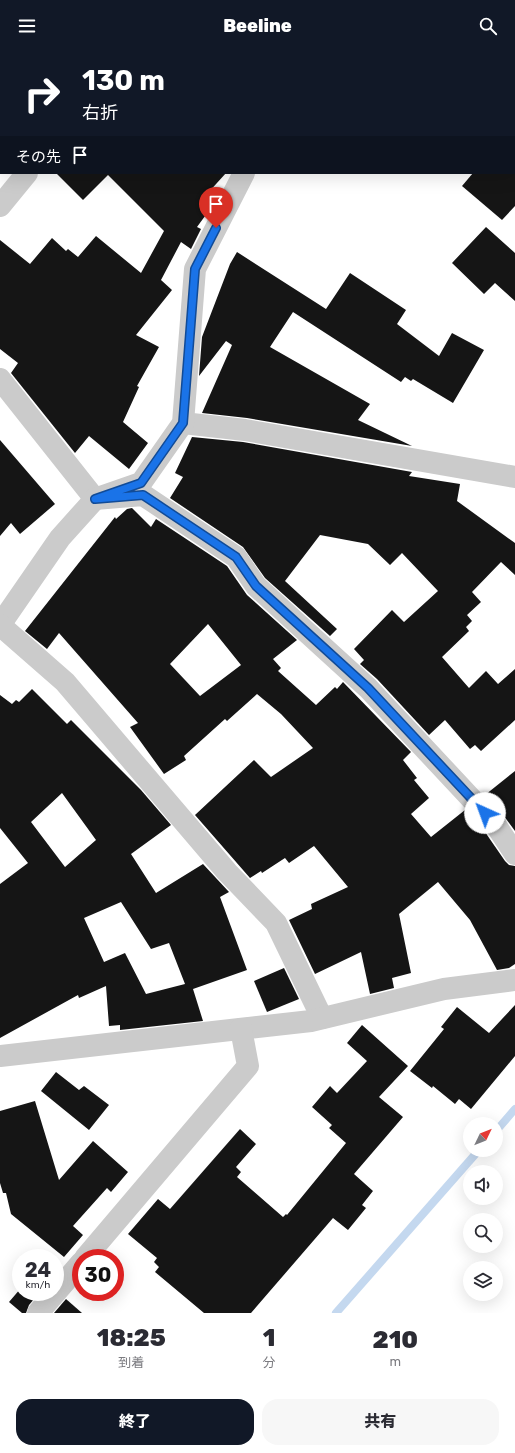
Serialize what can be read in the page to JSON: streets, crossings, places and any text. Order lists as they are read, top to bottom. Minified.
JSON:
{"north":"top right","page":{"header":"Beeline","turn":["130 m","右折"],"then":"その先","speed":"24 km/h","limit":"30","eta":["18:25","到着","1","分","210","m"],"buttons":["終了","共有"]}}
